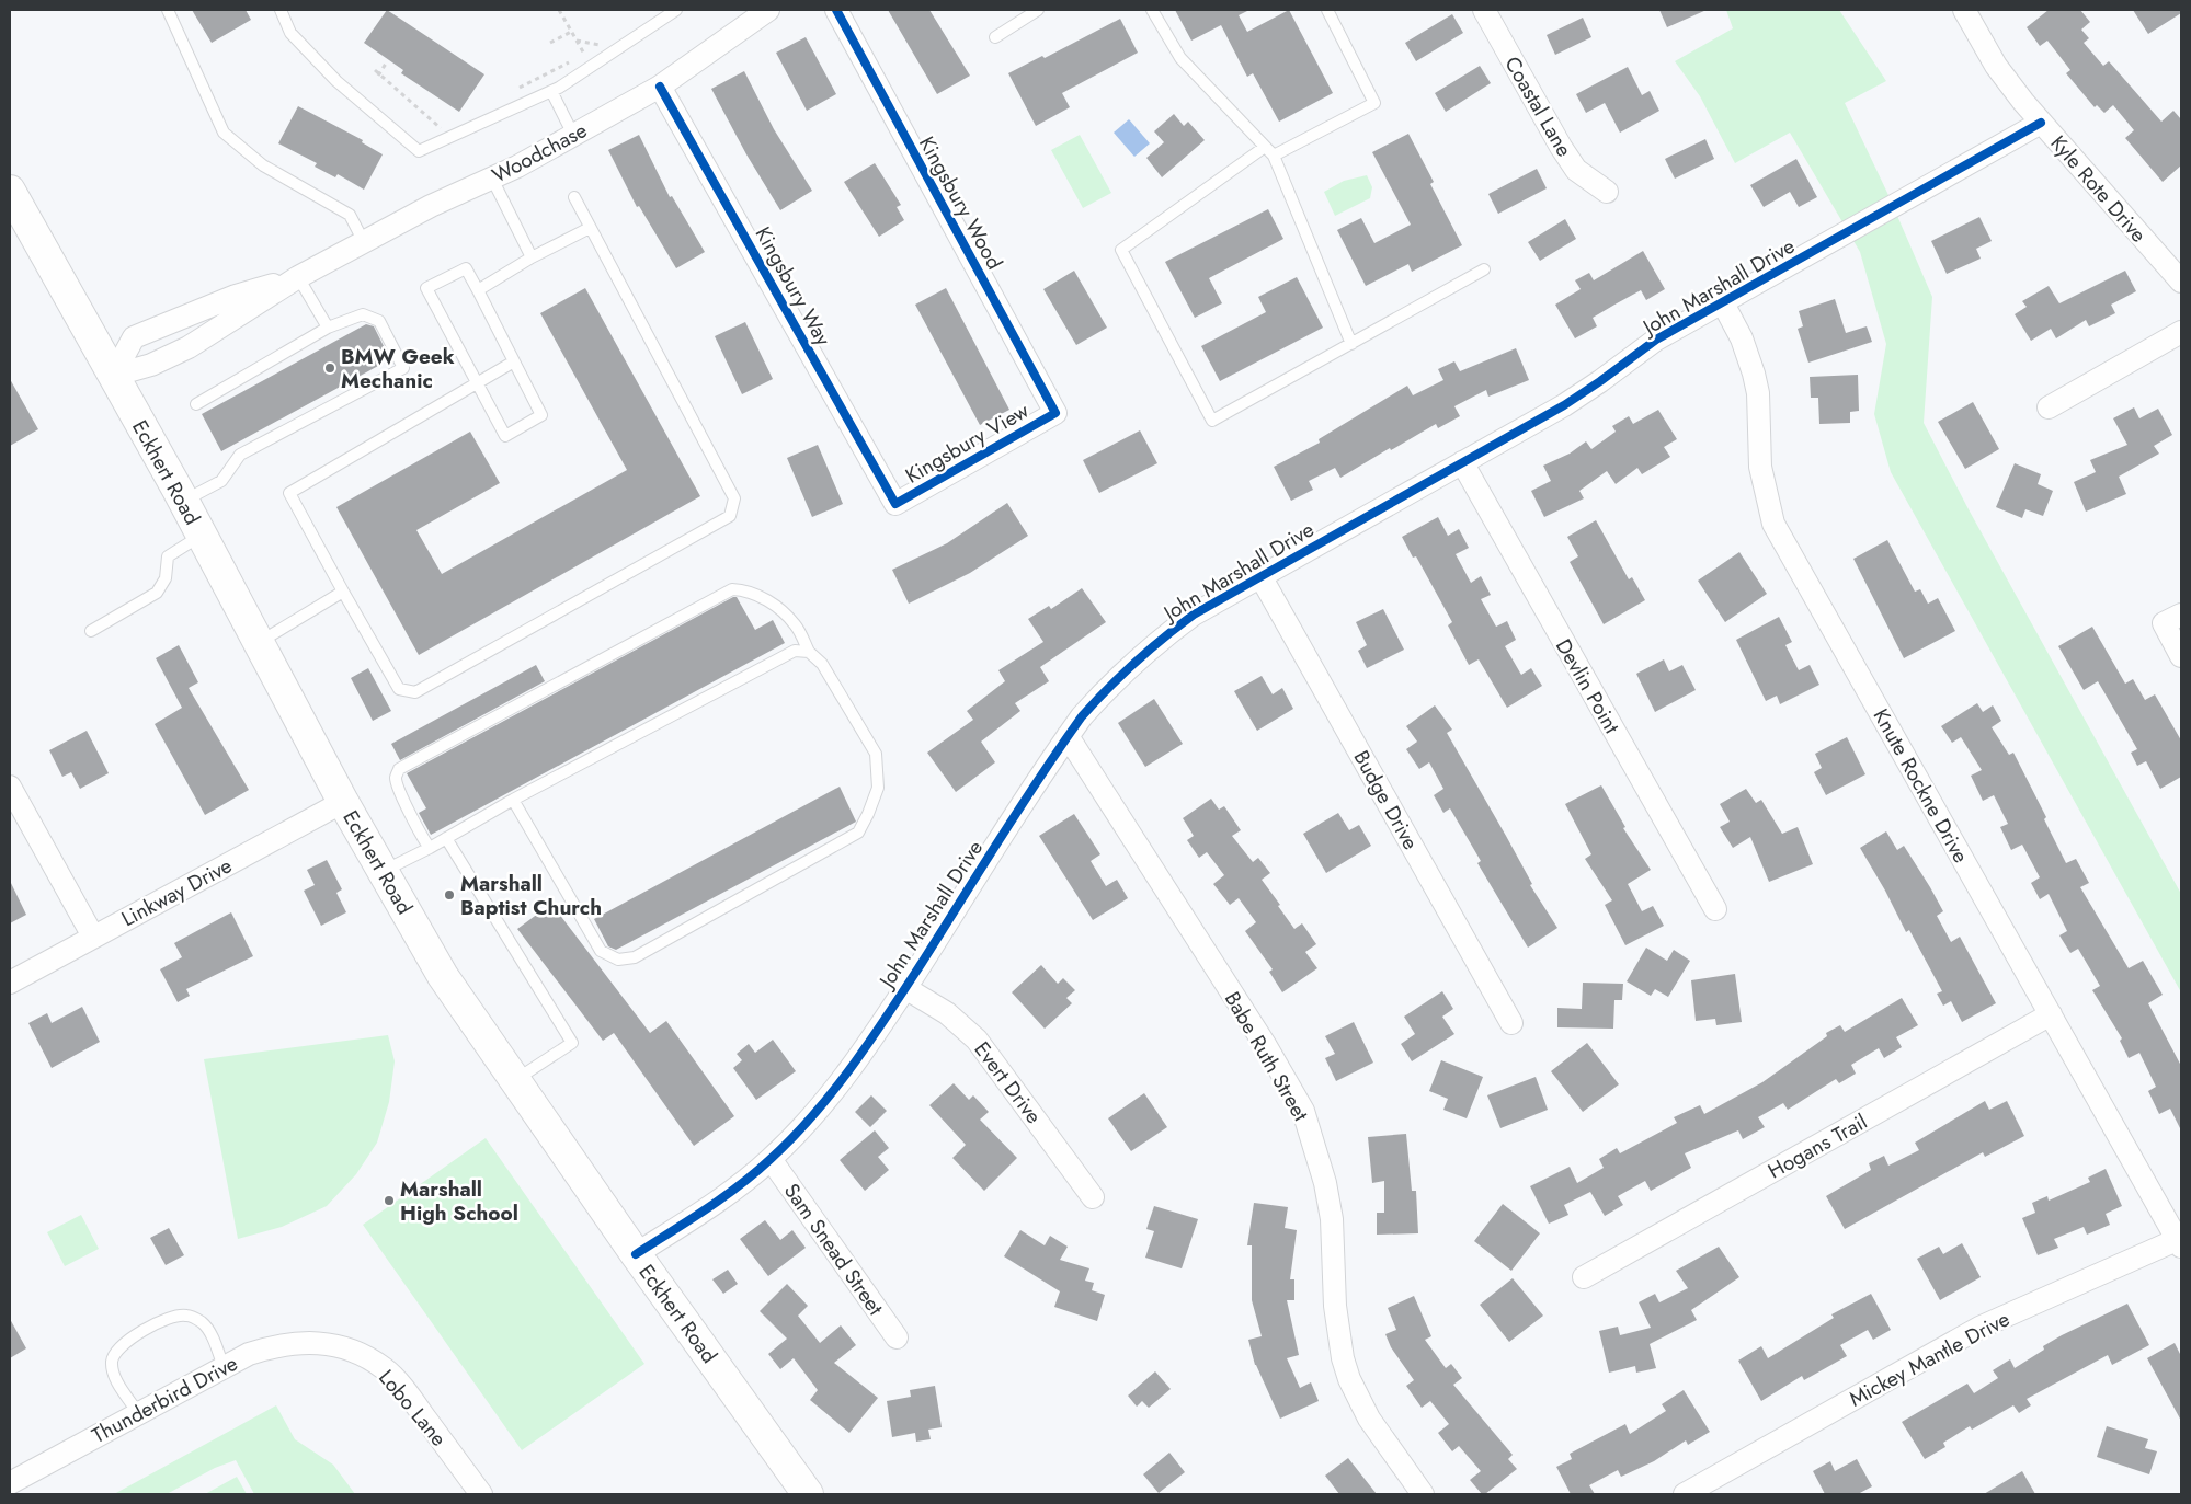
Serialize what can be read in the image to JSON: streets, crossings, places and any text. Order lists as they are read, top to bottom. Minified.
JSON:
{"streets":{"main road":["Eckhert Road"],"street":["Coastal Lane","Woodchase","Kyle Rote Drive","Kingsbury Wood","Kingsbury Way","John Marshall Drive","Kingsbury View","Devlin Point","Knute Rockne Drive","Budge Drive","Linkway Drive","Babe Ruth Street","Evert Drive","Hogans Trail","Sam Snead Street","Mickey Mantle Drive","Thunderbird Drive","Lobo Lane"]},"crossings":[["Woodchase","Kingsbury Way"],["Woodchase","Eckhert Road"],["Kyle Rote Drive","John Marshall Drive"],["Kingsbury Wood","Kingsbury View"],["Kingsbury Way","Kingsbury View"],["John Marshall Drive","Eckhert Road"],["John Marshall Drive","Devlin Point"],["John Marshall Drive","Knute Rockne Drive"],["John Marshall Drive","Budge Drive"],["John Marshall Drive","Babe Ruth Street"],["John Marshall Drive","Evert Drive"],["John Marshall Drive","Sam Snead Street"],["Eckhert Road","Linkway Drive"],["Knute Rockne Drive","Hogans Trail"],["Knute Rockne Drive","Mickey Mantle Drive"],["Thunderbird Drive","Lobo Lane"]],"places":["BMW Geek Mechanic","Marshall Baptist Church","Marshall High School"]}
